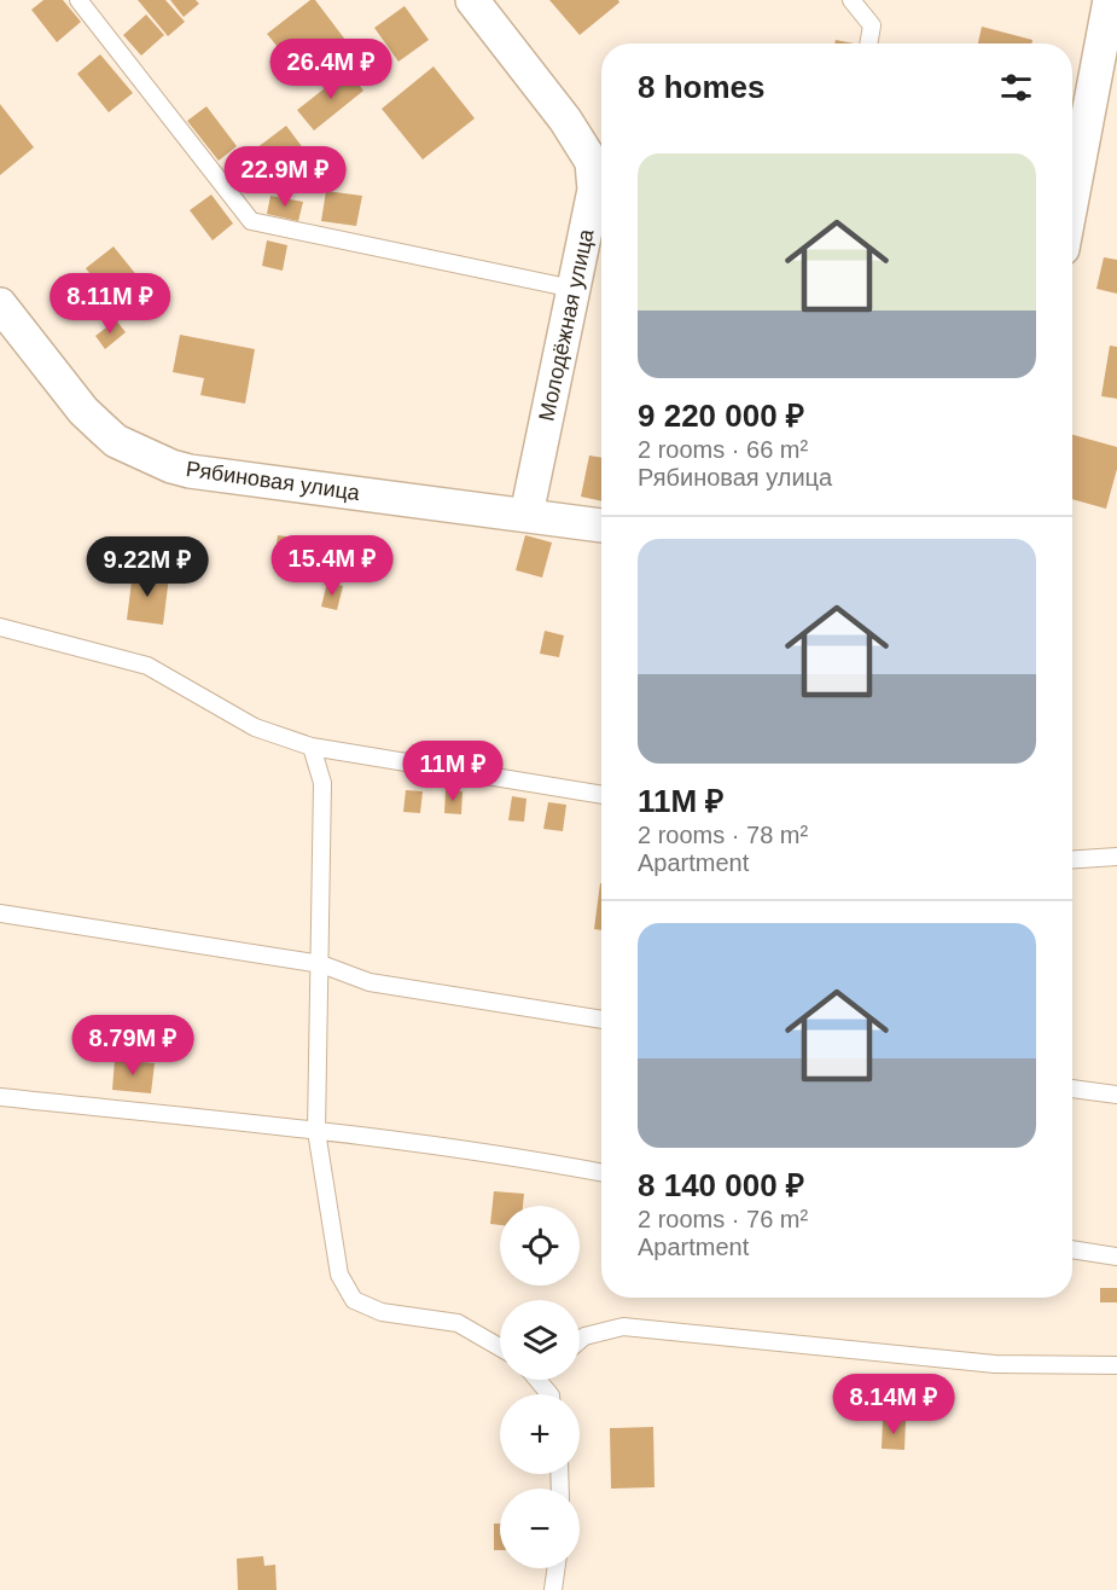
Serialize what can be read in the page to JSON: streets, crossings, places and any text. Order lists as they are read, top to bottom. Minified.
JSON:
{"streets":{"street":["Молодёжная улица","Рябиновая улица"]},"crossings":[["Молодёжная улица","Рябиновая улица"]],"page":{"price":["26.4M ₽","22.9M ₽","8.11M ₽","15.4M ₽","9.22M ₽","11M ₽","8.79M ₽","8.14M ₽"],"heading":"8 homes","list":[{"name":"9 220 000 ₽","note":"2 rooms · 66 m² · Рябиновая улица"},{"name":"11M ₽","note":"2 rooms · 78 m² · Apartment"},{"name":"8 140 000 ₽","note":"2 rooms · 76 m² · Apartment"}],"map_buttons":["+","−"]}}
